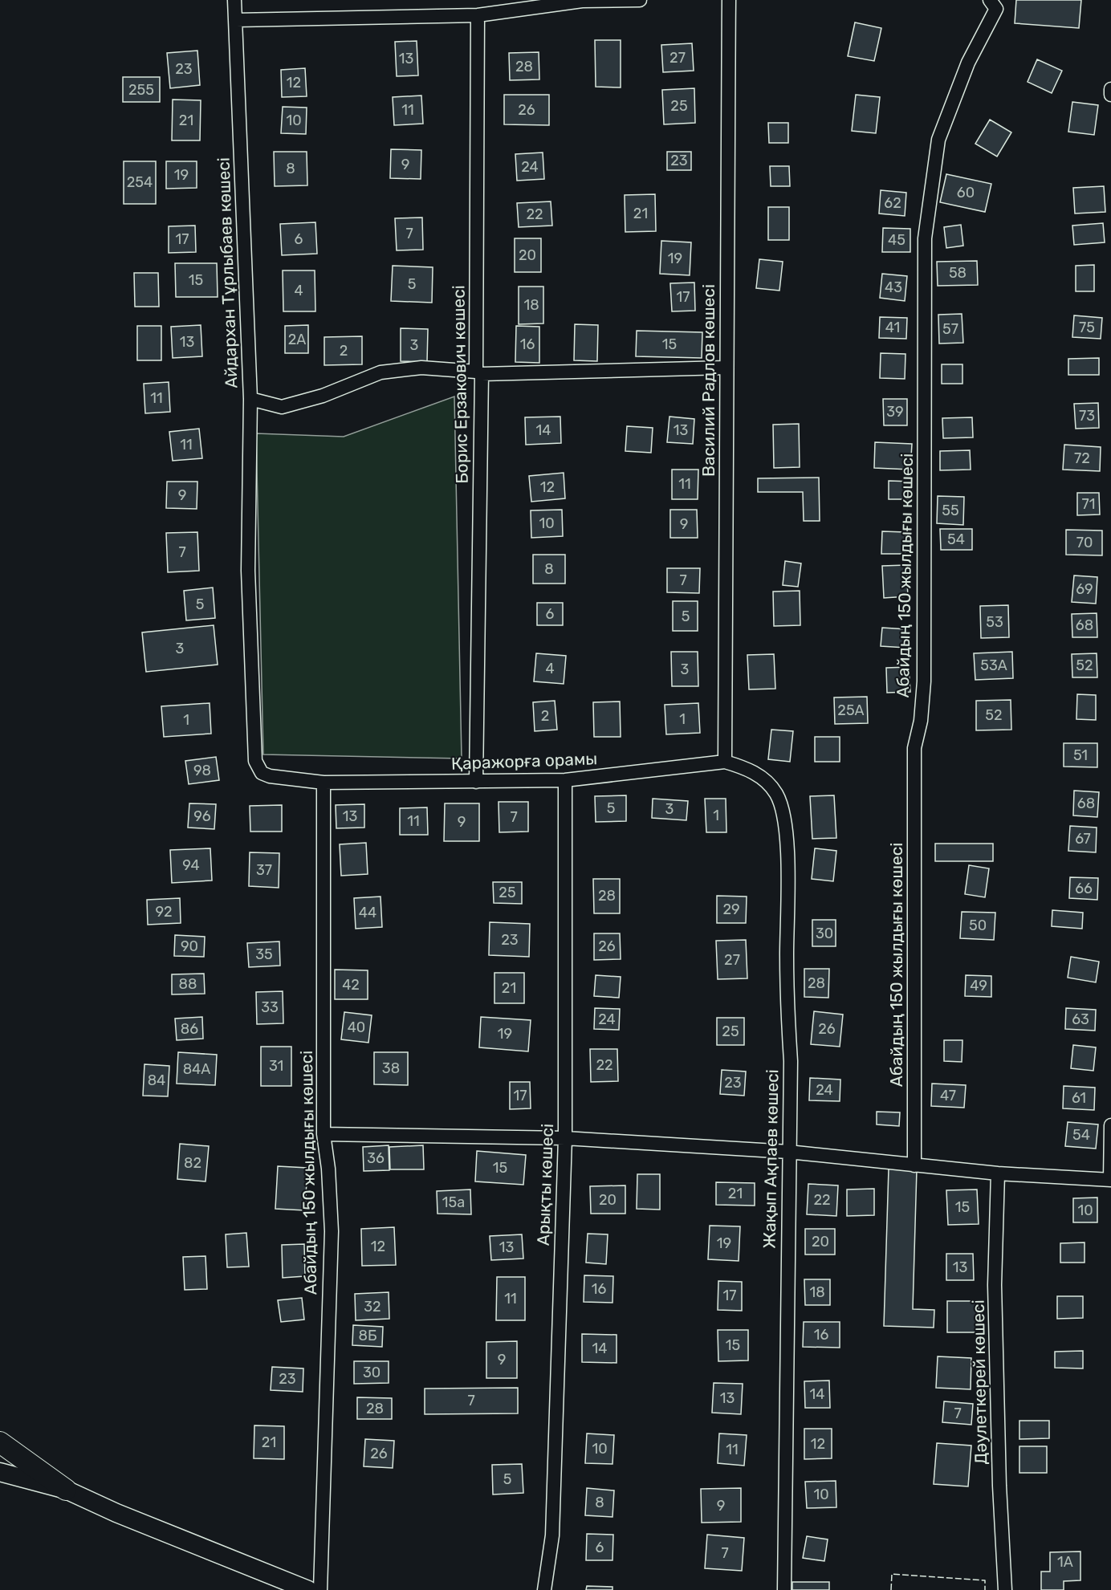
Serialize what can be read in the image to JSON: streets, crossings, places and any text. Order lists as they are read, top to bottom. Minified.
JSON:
{"streets":{"street":["Айдархан Тұрлыбаев көшесі","Василий Радлов көшесі","Борис Ерзакович көшесі","Абайдың 150 жылдығы көшесі","Қаражорға орамы","Жақып Ақпаев көшесі","Арықты көшесі","Дәулеткерей көшесі"]},"crossings":[["Айдархан Тұрлыбаев көшесі","Василий Радлов көшесі"],["Айдархан Тұрлыбаев көшесі","Борис Ерзакович көшесі"],["Айдархан Тұрлыбаев көшесі","Қаражорға орамы"],["Василий Радлов көшесі","Қаражорға орамы"],["Василий Радлов көшесі","Жақып Ақпаев көшесі"],["Борис Ерзакович көшесі","Қаражорға орамы"],["Абайдың 150 жылдығы көшесі","Қаражорға орамы"],["Қаражорға орамы","Жақып Ақпаев көшесі"],["Қаражорға орамы","Арықты көшесі"]],"house_numbers":["27","13","28","23","12","255","25","11","26","21","10","23","9","24","8","19","254","60","62","21","22","7","17","6","45","20","19","58","15","5","43","4","17","18","41","75","57","2А","13","16","15","3","2","11","39","73","14","13","11","72","11","12","9","71","55","10","9","54","70","7","8","7","69","5","6","5","53","68","3","53А","52","4","3","25А","52","2","1","1","51","98","68","5","3","1","96","13","7","11","9","67","94","37","66","25","28","29","92","44","50","30","23","90","26","35","27","28","88","42","49","21","33","24","63","40","86","26","25","19","22","31","38","84А","84","23","24","17","47","61","54","36","82","15","21","20","22","15а","15","10","20","19","12","13","13","16","18","17","11","32","16","8Б","15","14","9","30","23","14","13","7","28","7","21","12","10","11","26","5","10","8","9","6","7","1А"]}
